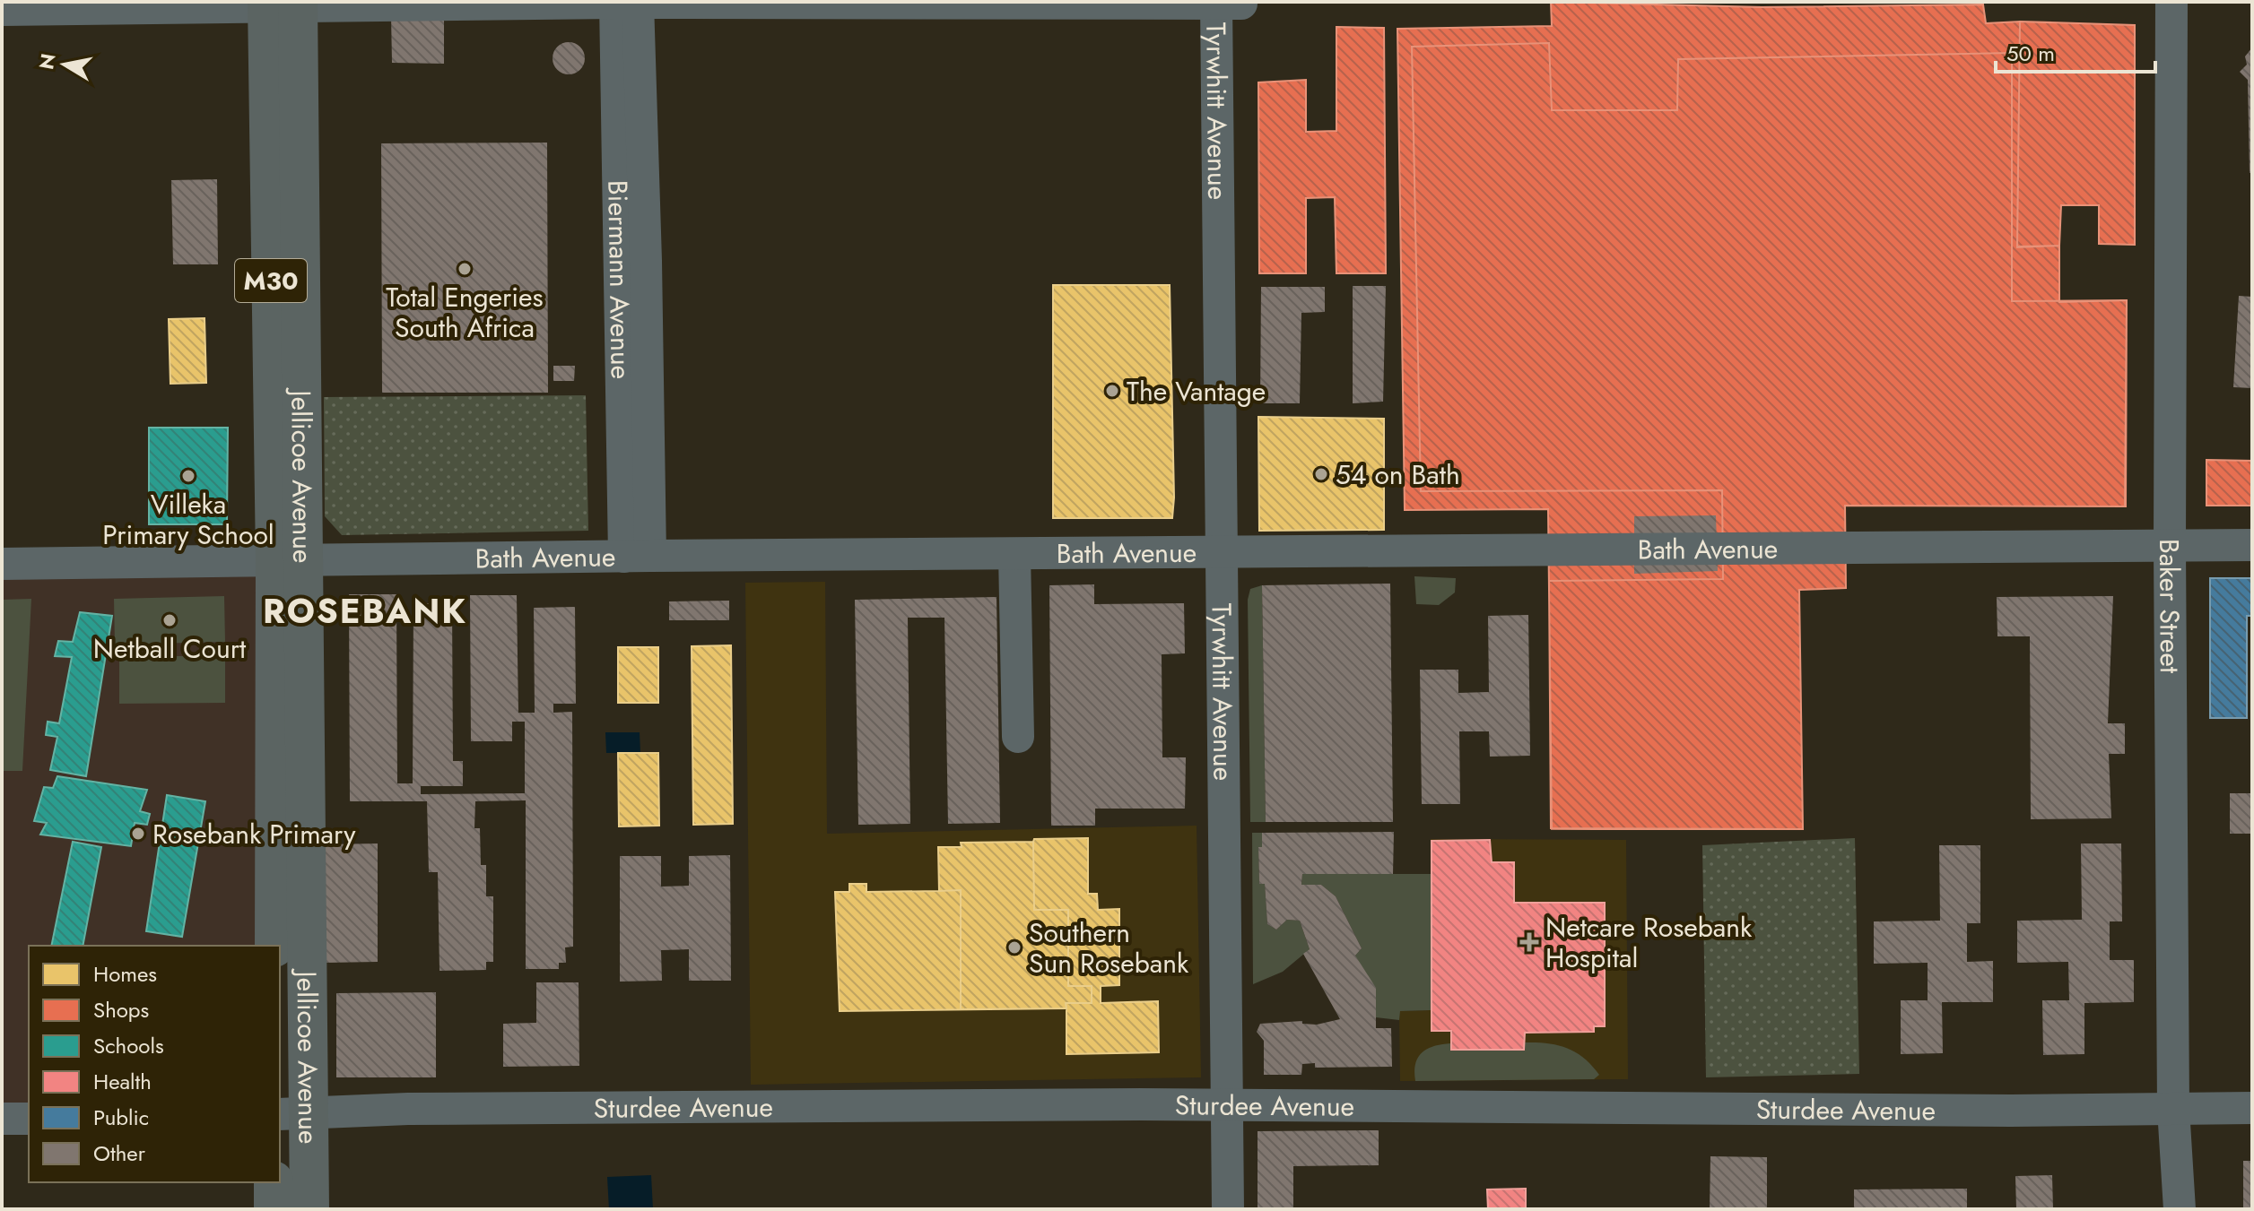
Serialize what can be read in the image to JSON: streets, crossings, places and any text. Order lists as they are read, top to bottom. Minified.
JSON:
{"streets":{"main road":["M30","Jellicoe Avenue"],"street":["Tyrwhitt Avenue","Biermann Avenue","Bath Avenue","Baker Street","Sturdee Avenue"]},"crossings":[["Tyrwhitt Avenue","Bath Avenue"],["Tyrwhitt Avenue","Sturdee Avenue"],["Biermann Avenue","Bath Avenue"],["Jellicoe Avenue","Bath Avenue"],["Jellicoe Avenue","Sturdee Avenue"],["Bath Avenue","Baker Street"],["Baker Street","Sturdee Avenue"]],"districts":["ROSEBANK"],"places":{"other":["Total Engeries South Africa","The Vantage","54 on Bath","Villeka Primary School","Netball Court","Rosebank Primary","Southern Sun Rosebank"],"health":["Netcare Rosebank Hospital"]},"legend":["Homes","Shops","Schools","Health","Public","Other"],"scale_bar":"50 m","north":"left"}
